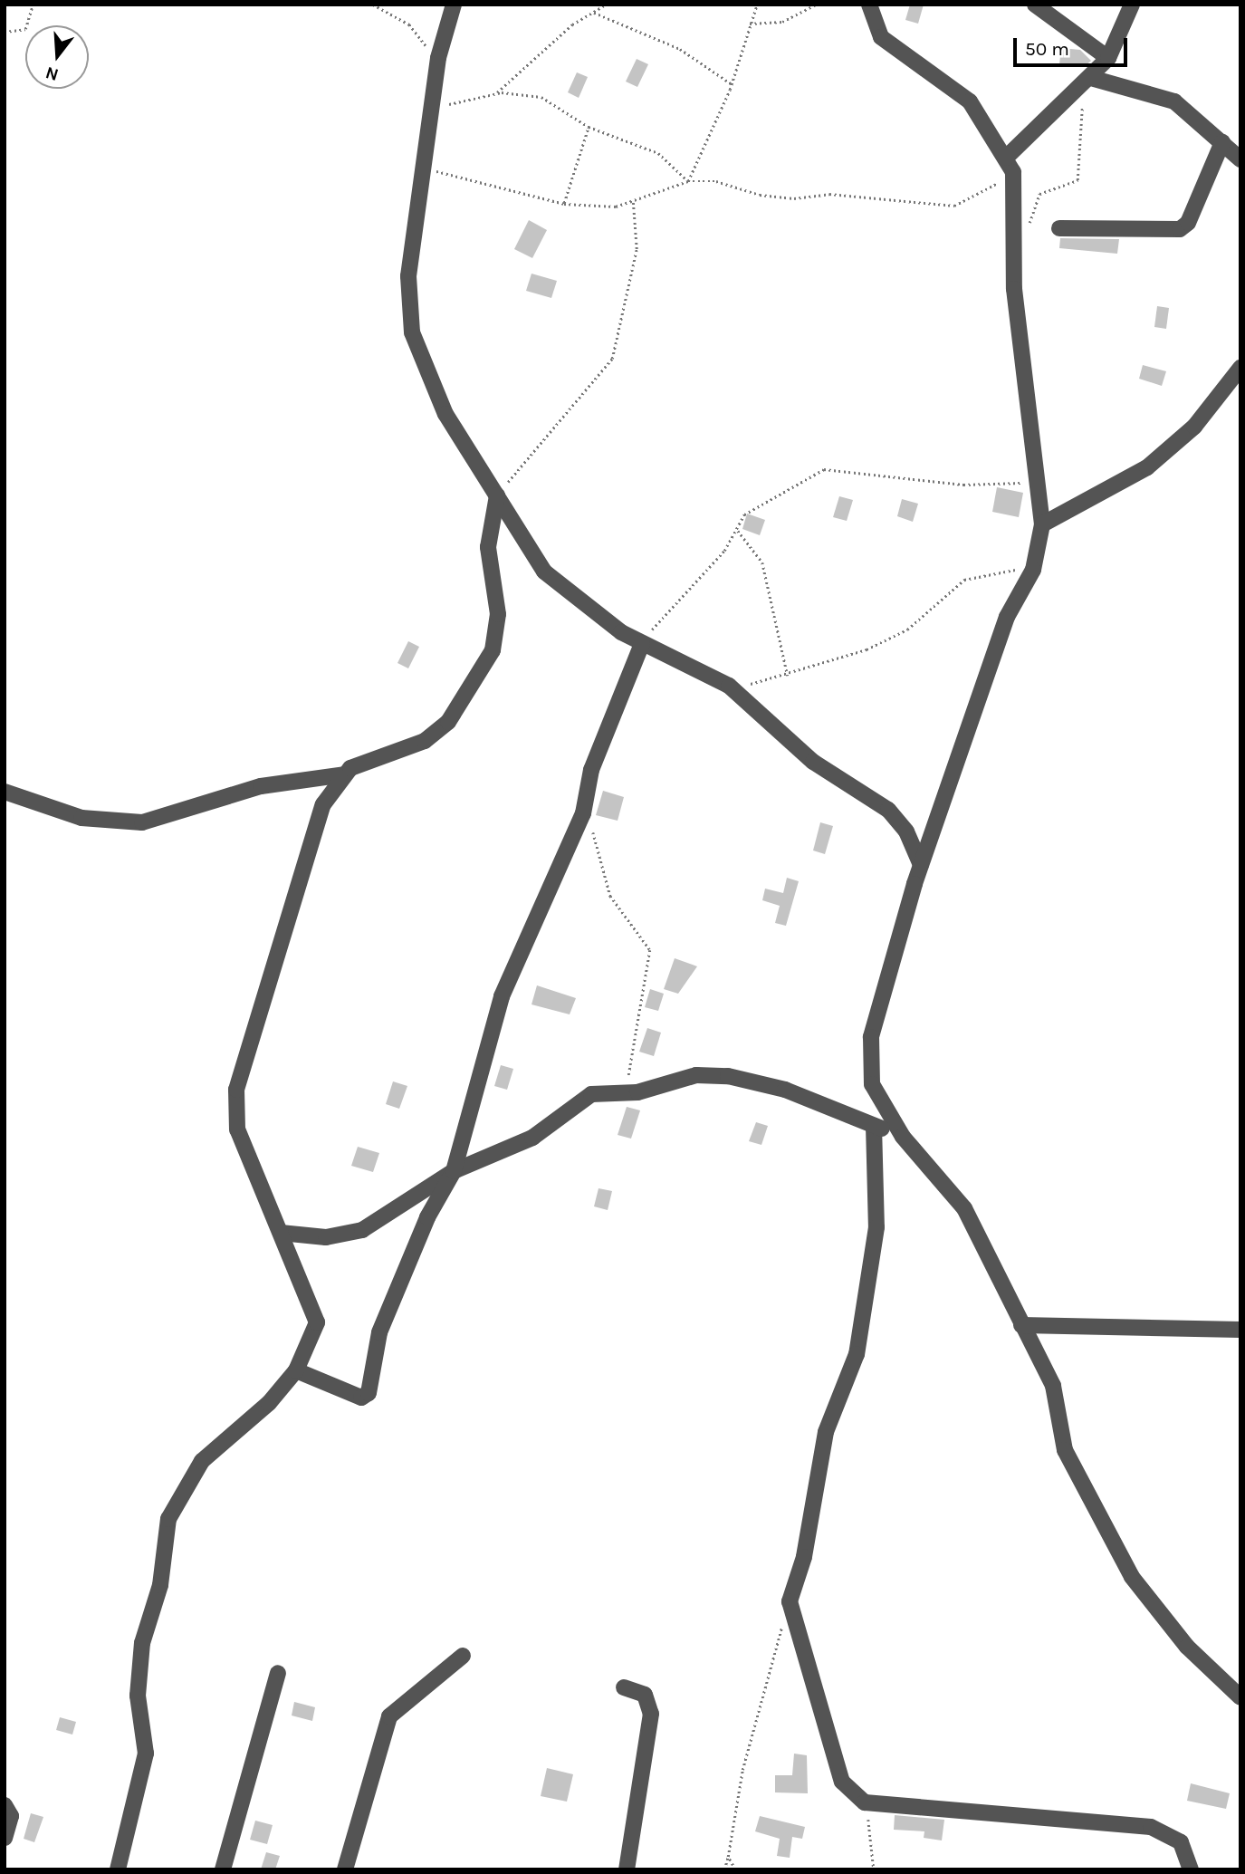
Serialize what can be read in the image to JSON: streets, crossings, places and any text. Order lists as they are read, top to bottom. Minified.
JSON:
{"scale_bar":"50 m","north":"bottom"}
